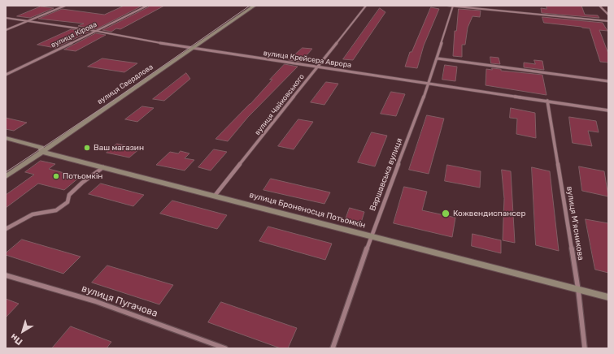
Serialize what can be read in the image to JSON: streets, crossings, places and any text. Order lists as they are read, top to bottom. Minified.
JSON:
{"streets":{"street":["вулиця Кірова","вулиця Крейсера Аврора","вулиця Свердлова","вулиця Чайковського","Варшавська вулиця","вулиця Броненосця Потьомкін","вулиця М'ясникова","вулиця Пугачова"]},"crossings":[["вулиця Кірова","вулиця Крейсера Аврора"],["вулиця Крейсера Аврора","вулиця Свердлова"],["вулиця Крейсера Аврора","вулиця Чайковського"],["вулиця Крейсера Аврора","Варшавська вулиця"],["вулиця Крейсера Аврора","вулиця М'ясникова"],["вулиця Свердлова","вулиця Броненосця Потьомкін"],["вулиця Чайковського","вулиця Броненосця Потьомкін"],["Варшавська вулиця","вулиця Броненосця Потьомкін"],["вулиця Броненосця Потьомкін","вулиця М'ясникова"]],"places":["Ваш магазин","Потьомкін","Кожвендиспансер"],"north":"bottom left"}
